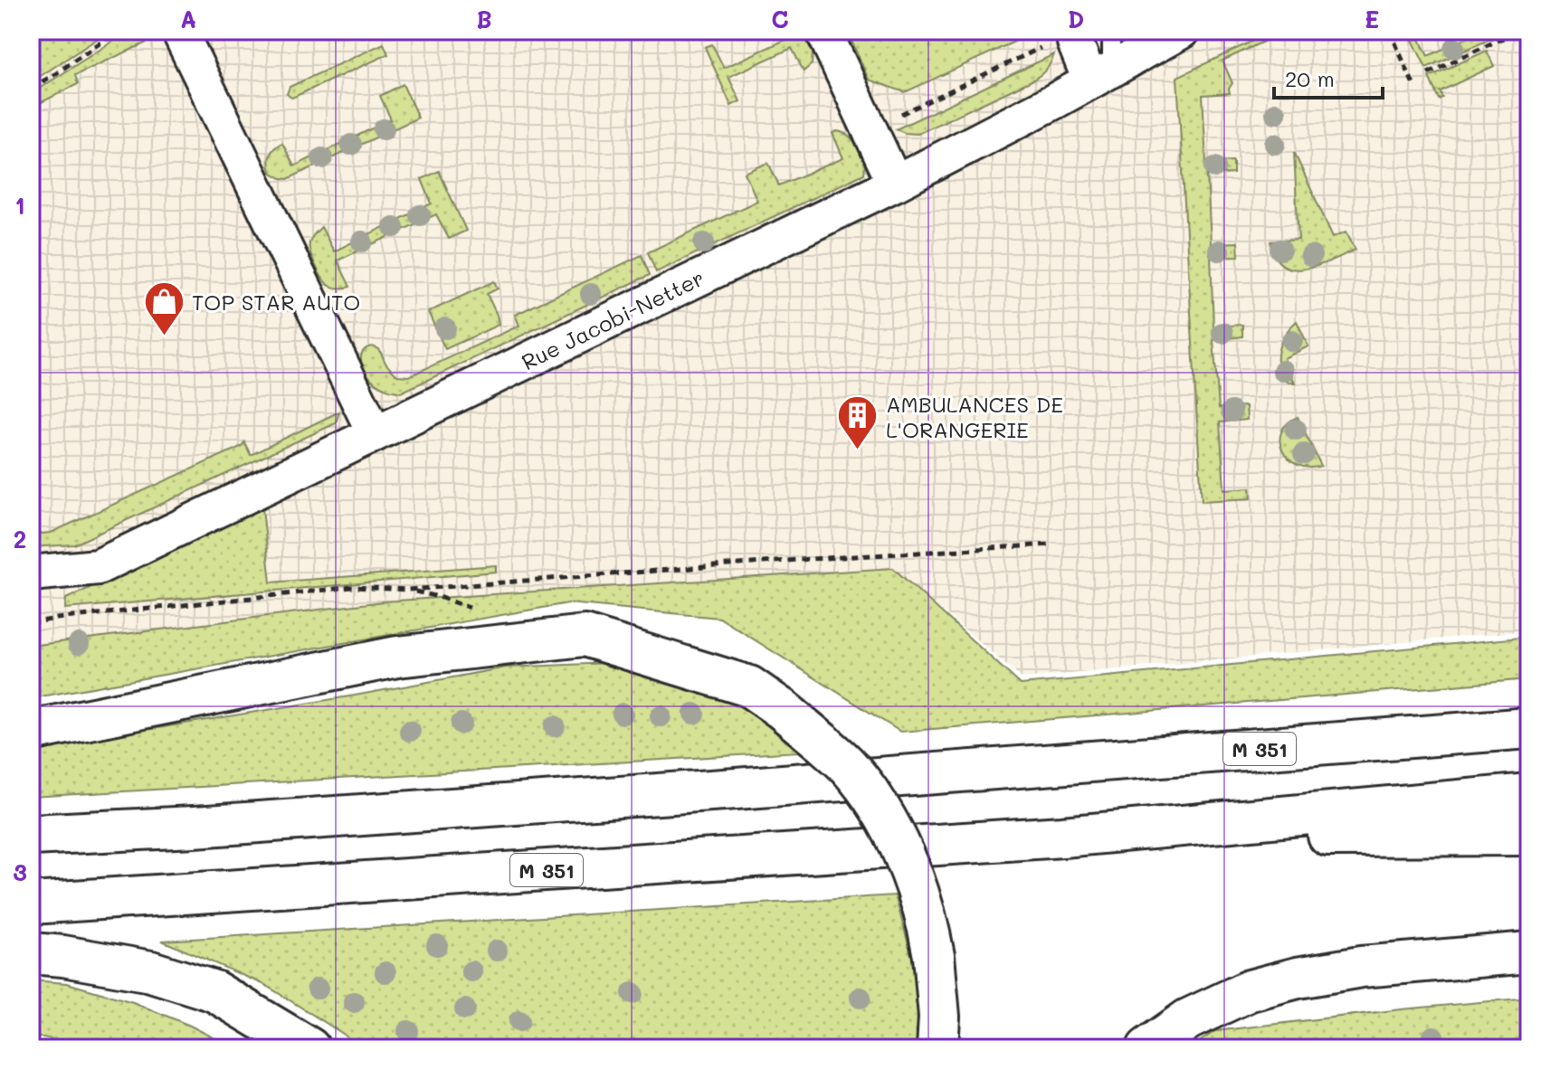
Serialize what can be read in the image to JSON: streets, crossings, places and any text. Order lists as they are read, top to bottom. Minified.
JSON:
{"streets":{"main road":["M 351"],"street":["Rue Jacobi-Netter"]},"places":{"shop":["TOP STAR AUTO"],"building":["AMBULANCES DE L'ORANGERIE"]},"scale_bar":"20 m","grid":{"columns":["A","B","C","D","E"],"rows":["1","2","3"]}}
